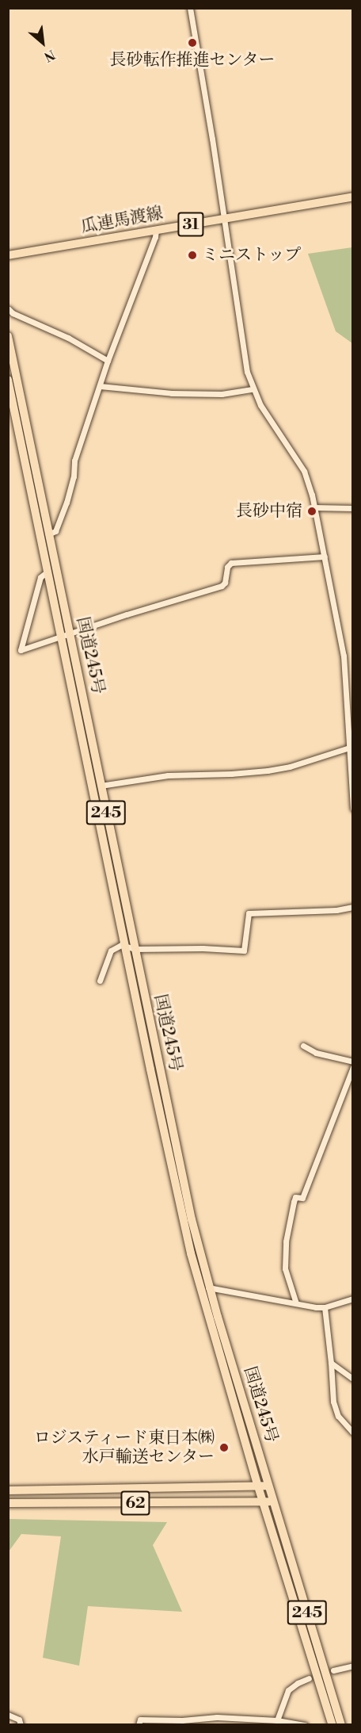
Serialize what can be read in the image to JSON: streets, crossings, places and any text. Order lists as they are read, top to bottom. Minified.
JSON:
{"streets":{"main road":["瓜連馬渡線","31","国道245号","245","62"]},"crossings":[["国道245号","62"]],"places":["長砂転作推進センター","ミニストップ","長砂中宿","ロジスティード東日本㈱ 水戸輸送センター"],"north":"bottom right"}
